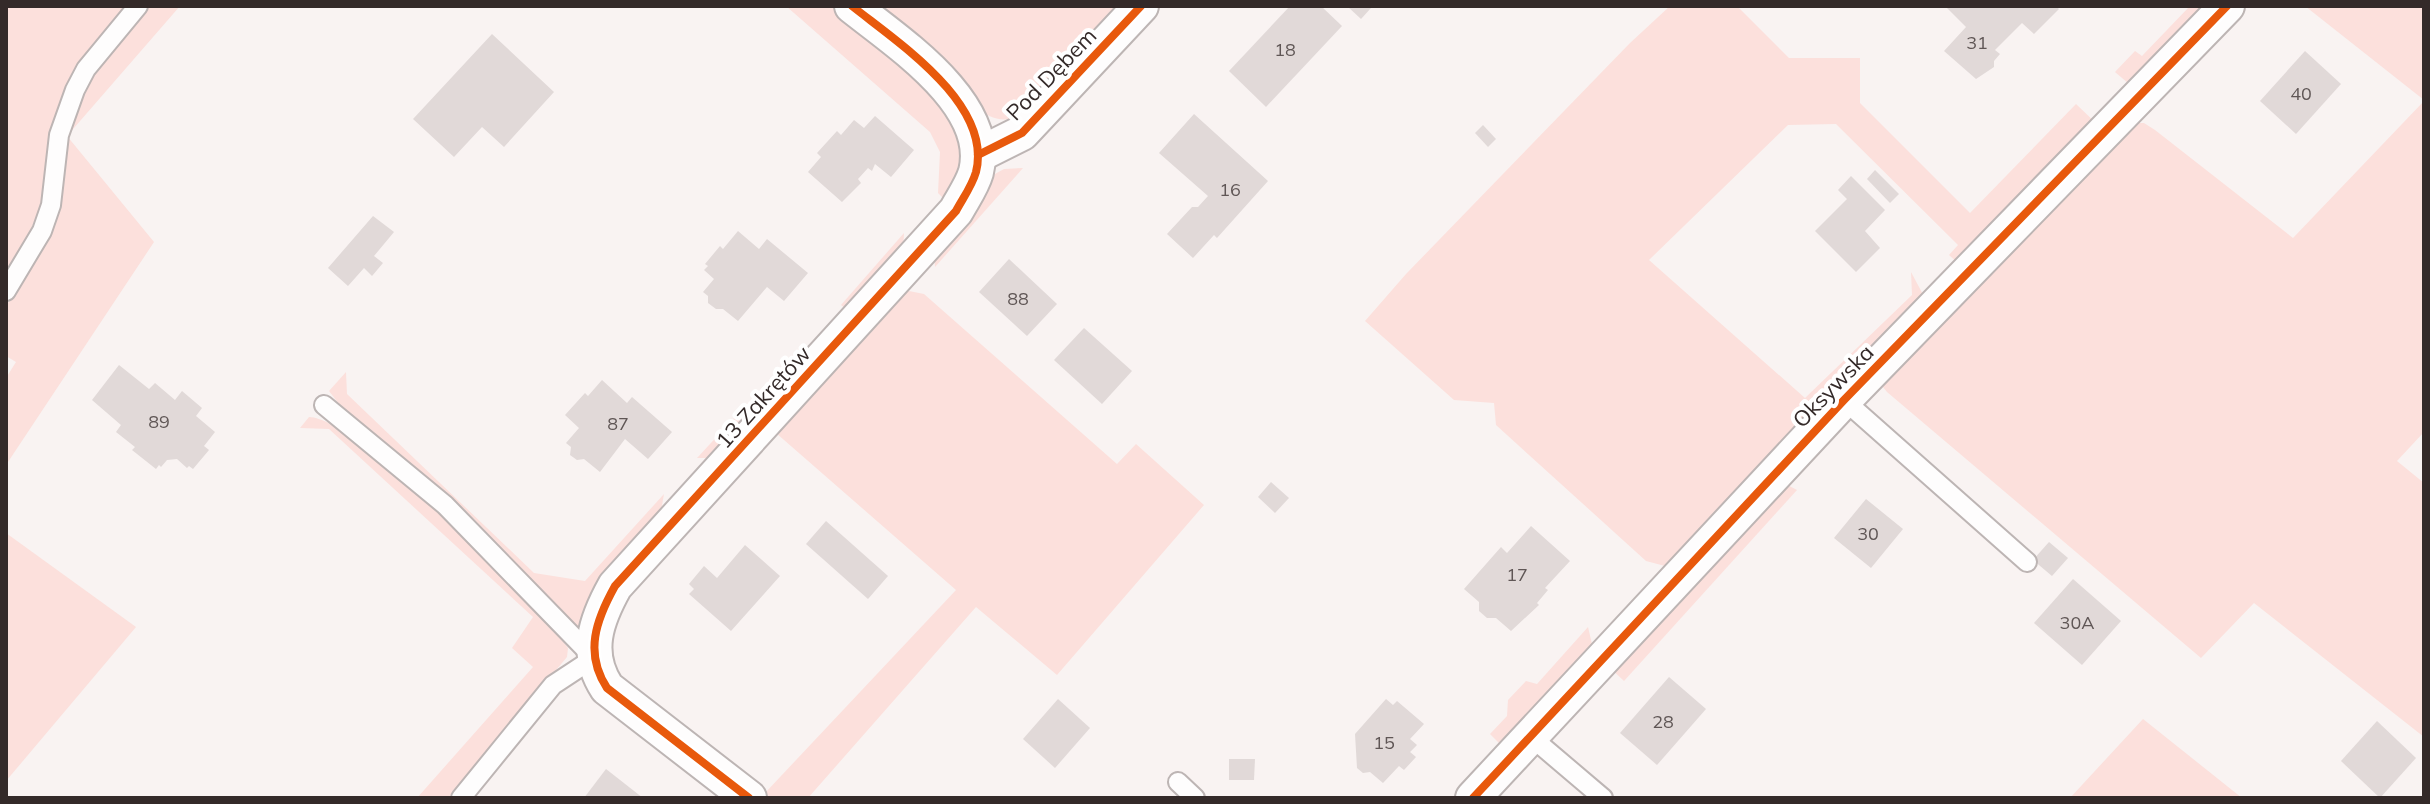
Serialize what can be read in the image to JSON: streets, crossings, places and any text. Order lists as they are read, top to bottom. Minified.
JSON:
{"streets":{"street":["Pod Dębem","Oksywska","13 Zakrętów"]},"crossings":[["Pod Dębem","13 Zakrętów"]],"house_numbers":["31","18","40","16","88","89","87","30","17","30A","28","15"]}
